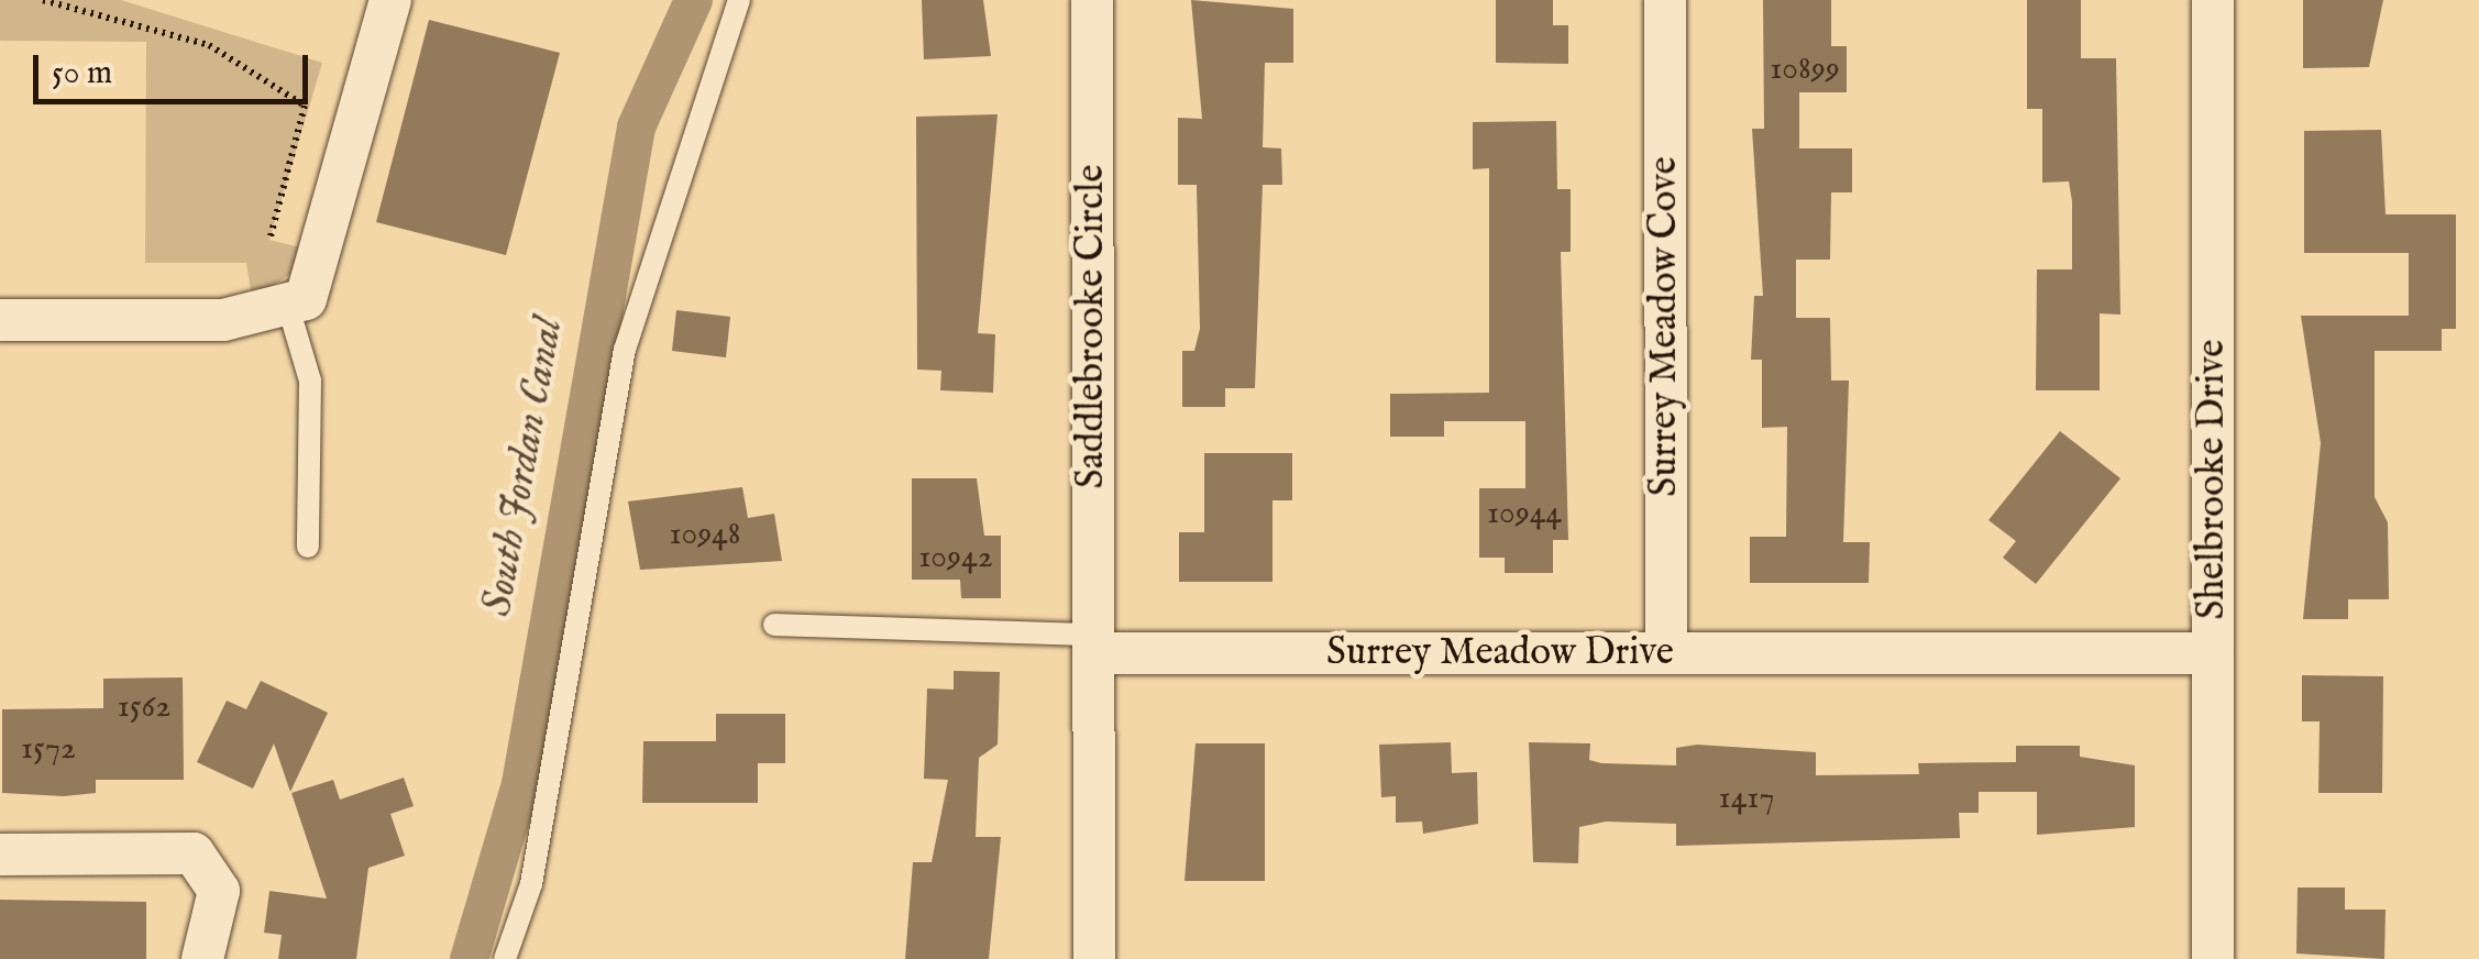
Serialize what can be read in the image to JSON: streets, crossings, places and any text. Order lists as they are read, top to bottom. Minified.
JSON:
{"streets":{"street":["Saddlebrooke Circle","Surrey Meadow Cove","Shelbrooke Drive","Surrey Meadow Drive"]},"crossings":[["Saddlebrooke Circle","Surrey Meadow Drive"],["Surrey Meadow Cove","Surrey Meadow Drive"],["Shelbrooke Drive","Surrey Meadow Drive"]],"water":["South Jordan Canal"],"house_numbers":["10899","10944","10948","10942","1562","1572","1417"],"scale_bar":"50 m"}
